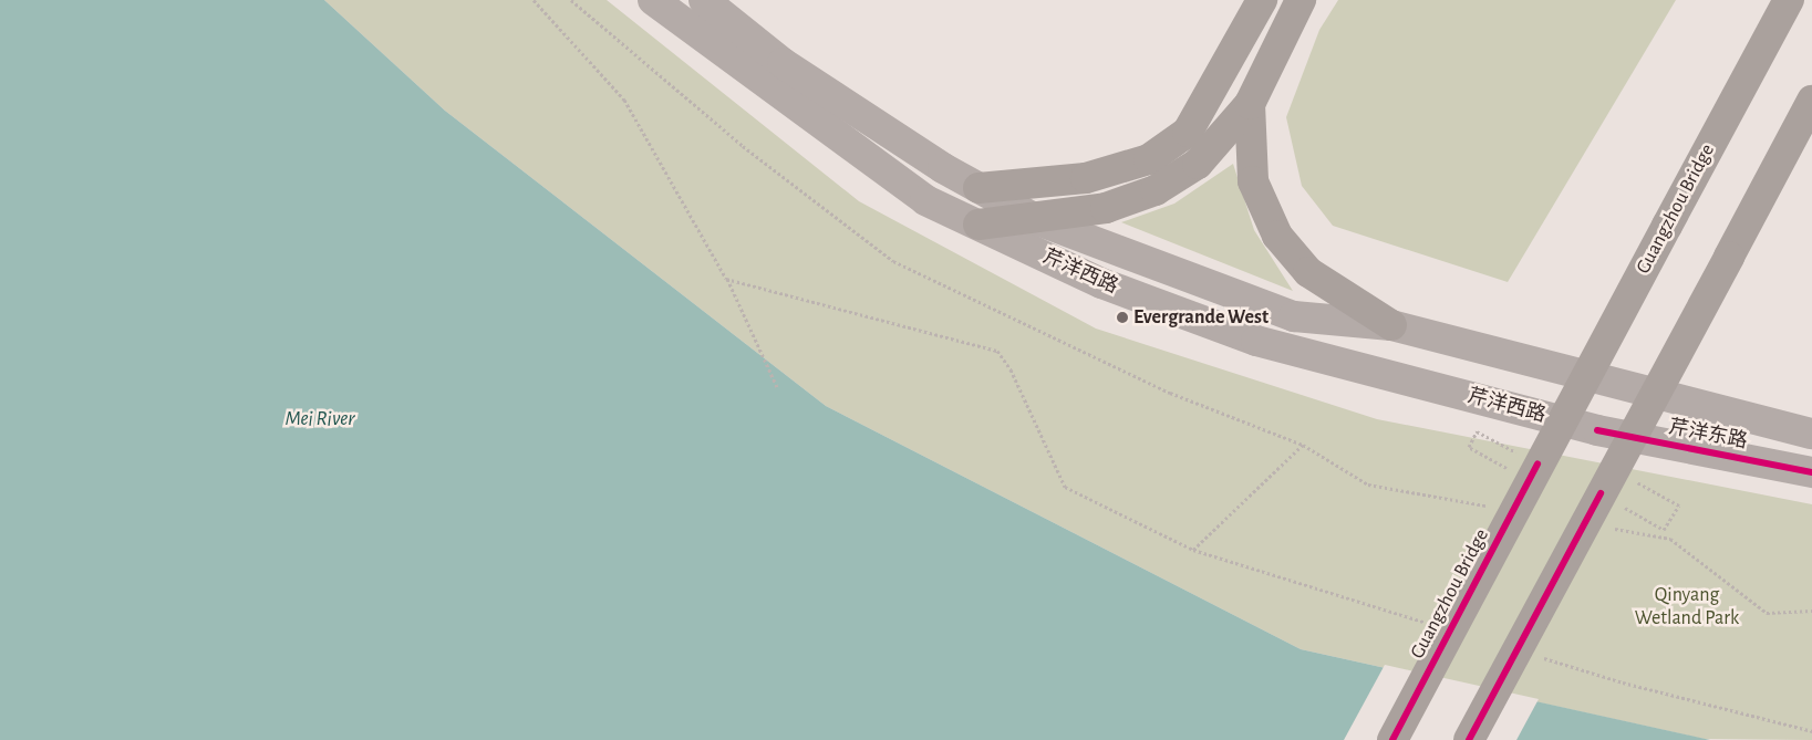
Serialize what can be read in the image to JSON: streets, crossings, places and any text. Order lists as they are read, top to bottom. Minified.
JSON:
{"streets":{"highway":["Guangzhou Bridge"],"main road":["芹洋西路","芹洋东路"]},"crossings":[["芹洋西路","芹洋东路"]],"water":["Mei River"],"parks":["Qinyang Wetland Park"],"places":["Evergrande West"]}
